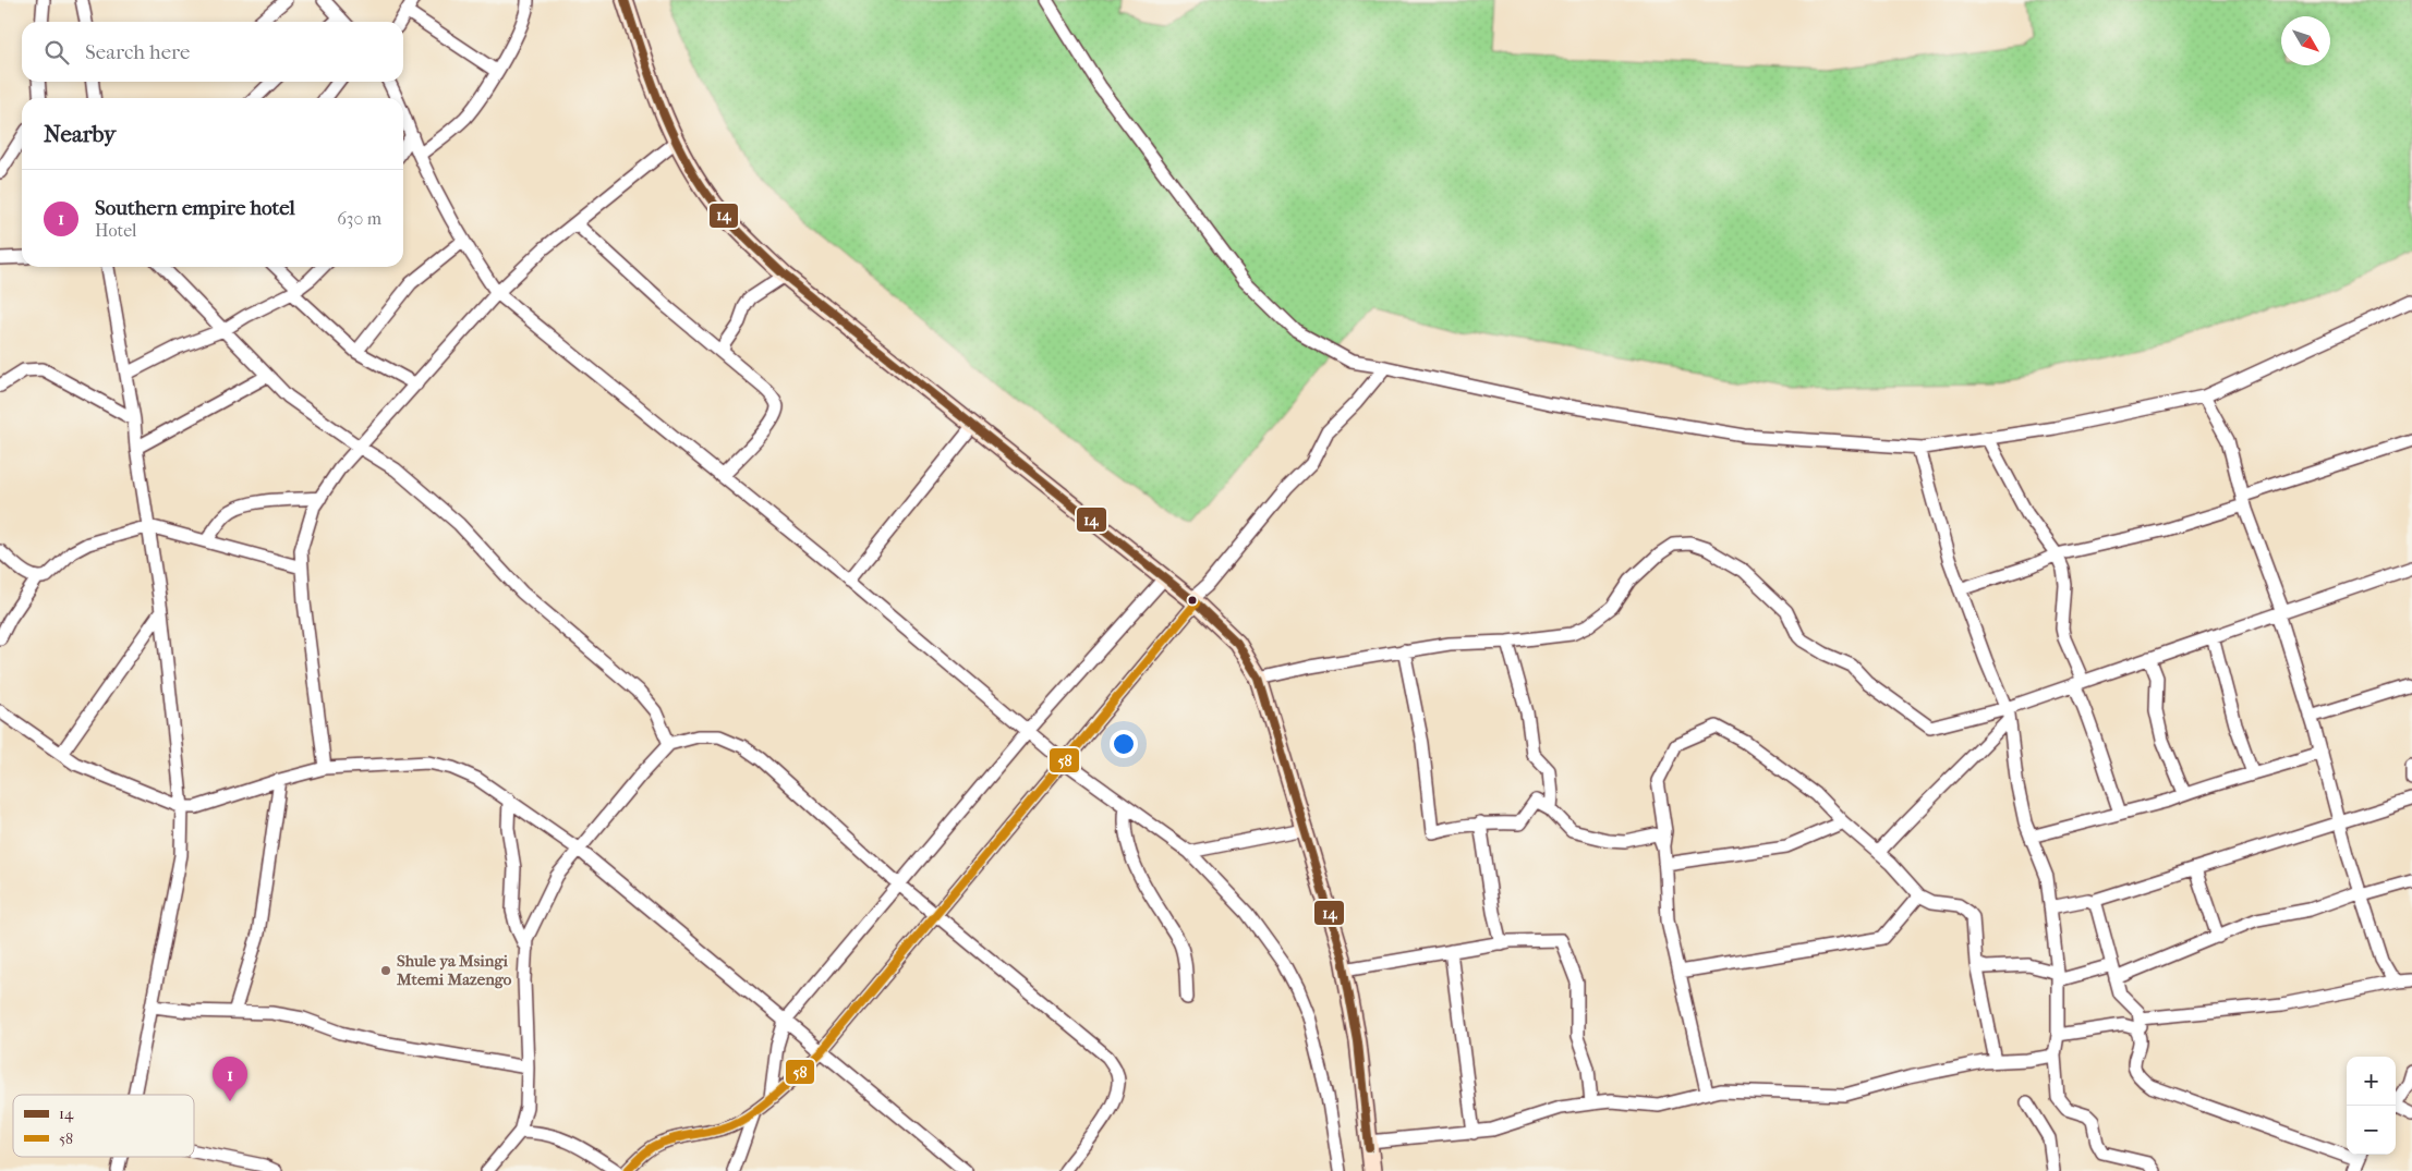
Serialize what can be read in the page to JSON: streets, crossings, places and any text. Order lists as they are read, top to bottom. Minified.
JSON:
{"places":["Shule ya Msingi Mtemi Mazengo"],"lines":["transit line 14","transit line 58"],"legend":["14","58"],"north":"bottom right","page":{"search":"Search here","heading":"Nearby","list":[{"mark":"1","name":"Southern empire hotel","note":"Hotel","value":"630 m"}],"map_buttons":["+","−"],"pins":"1"}}
